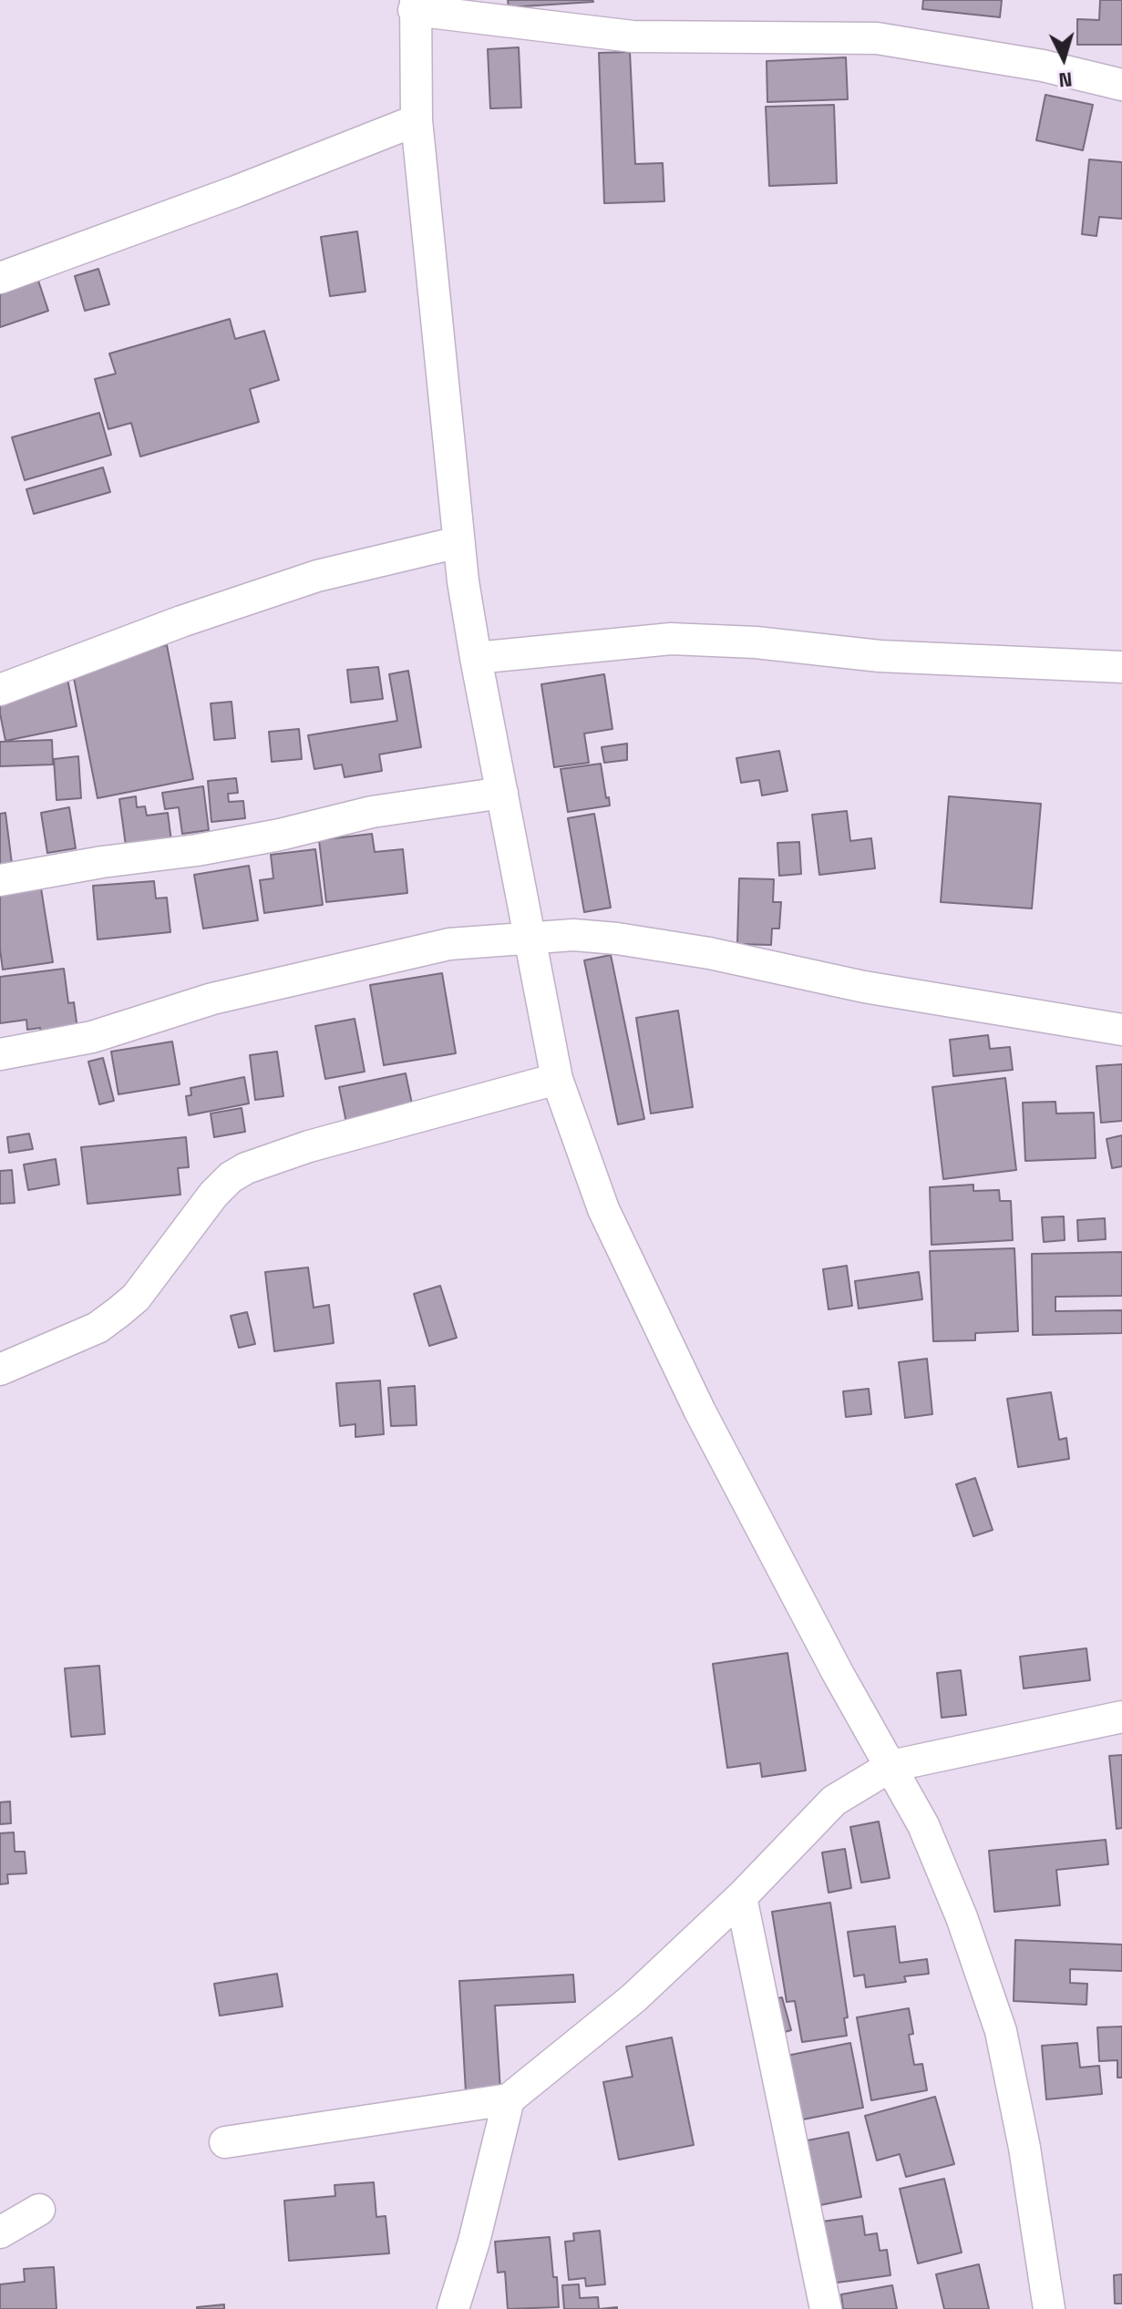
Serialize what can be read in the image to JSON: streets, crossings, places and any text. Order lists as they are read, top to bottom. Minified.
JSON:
{"north":"bottom"}
